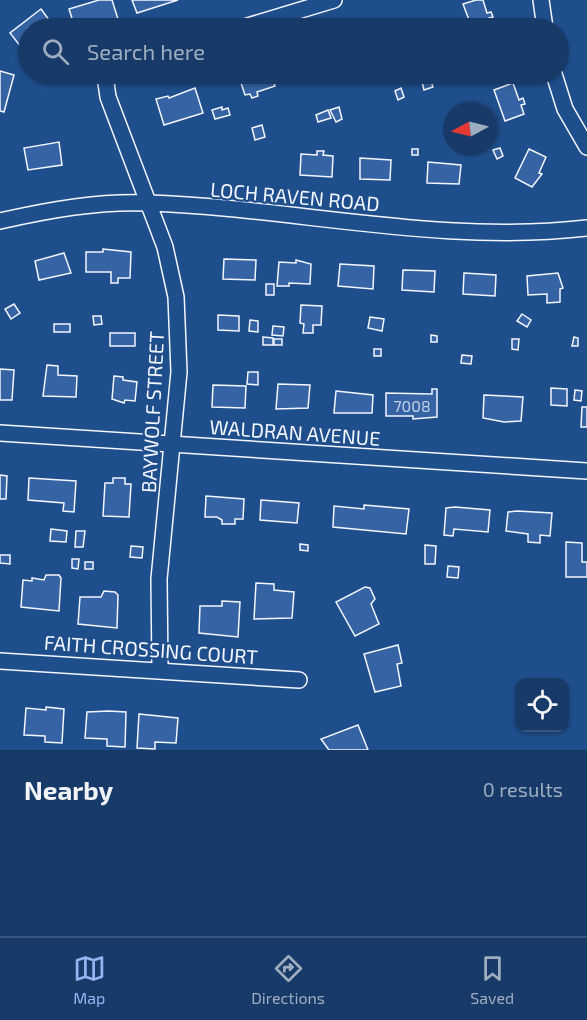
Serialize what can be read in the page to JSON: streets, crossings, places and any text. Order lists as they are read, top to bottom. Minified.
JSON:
{"streets":{"street":["LOCH RAVEN ROAD","BAYWOLF STREET","WALDRAN AVENUE","FAITH CROSSING COURT"]},"crossings":[["LOCH RAVEN ROAD","BAYWOLF STREET"],["BAYWOLF STREET","WALDRAN AVENUE"],["BAYWOLF STREET","FAITH CROSSING COURT"]],"house_numbers":["7008"],"north":"left","page":{"search":"Search here","heading":["Nearby","0 results"],"nav":["Map","Directions","Saved"]}}
